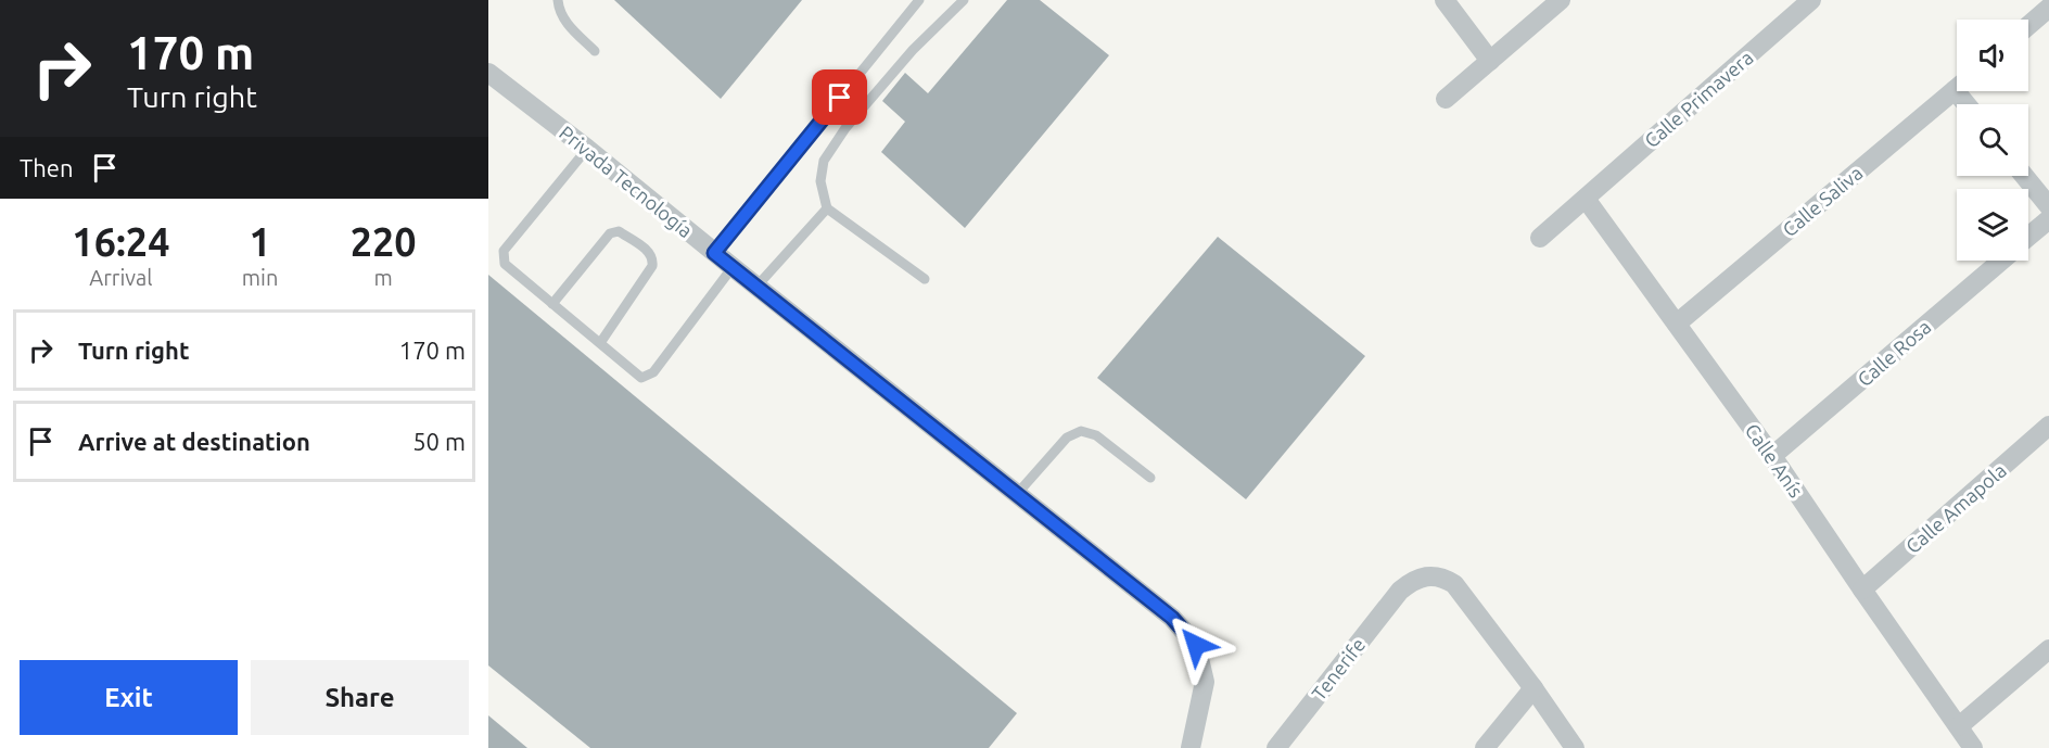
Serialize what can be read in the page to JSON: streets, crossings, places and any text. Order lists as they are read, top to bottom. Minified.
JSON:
{"streets":{"street":["Calle Primavera","Privada Tecnología","Calle Saliva","Calle Rosa","Calle Anís","Calle Amapola","Tenerife"]},"crossings":[["Calle Primavera","Calle Anís"],["Calle Saliva","Calle Anís"],["Calle Rosa","Calle Anís"],["Calle Anís","Calle Amapola"]],"page":{"turn":["170 m","Turn right"],"then":"Then","eta":["16:24","Arrival","1","min","220","m"],"list":[{"name":"Turn right","value":"170 m"},{"name":"Arrive at destination","value":"50 m"}],"buttons":["Exit","Share"]}}
